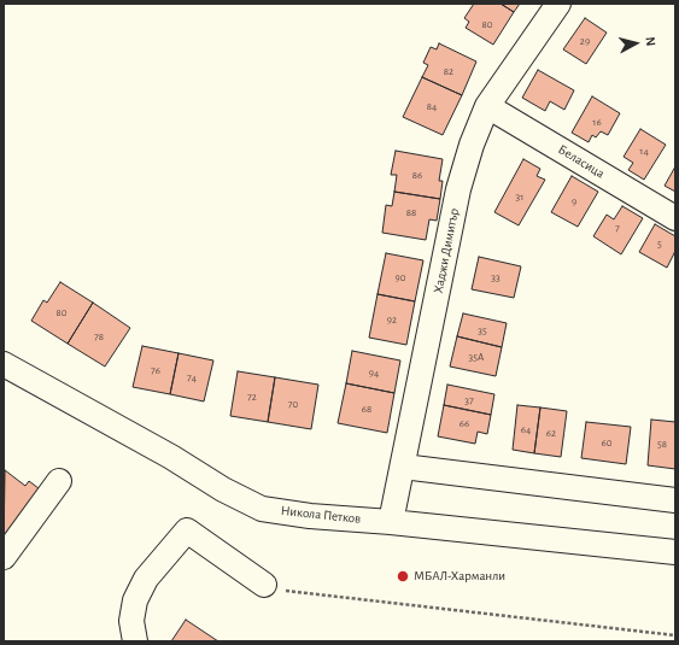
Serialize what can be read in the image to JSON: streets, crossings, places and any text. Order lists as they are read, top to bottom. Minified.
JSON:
{"streets":{"street":["Беласица","Хаджи Димитър","Никола Петков"]},"crossings":[["Беласица","Хаджи Димитър"],["Хаджи Димитър","Никола Петков"]],"places":["МБАЛ-Харманли"],"house_numbers":["80","29","82","84","16","14","86","31","9","88","7","5","90","33","80","92","35","78","35А","76","94","74","72","37","70","68","66","64","62","60","58"],"north":"right"}
